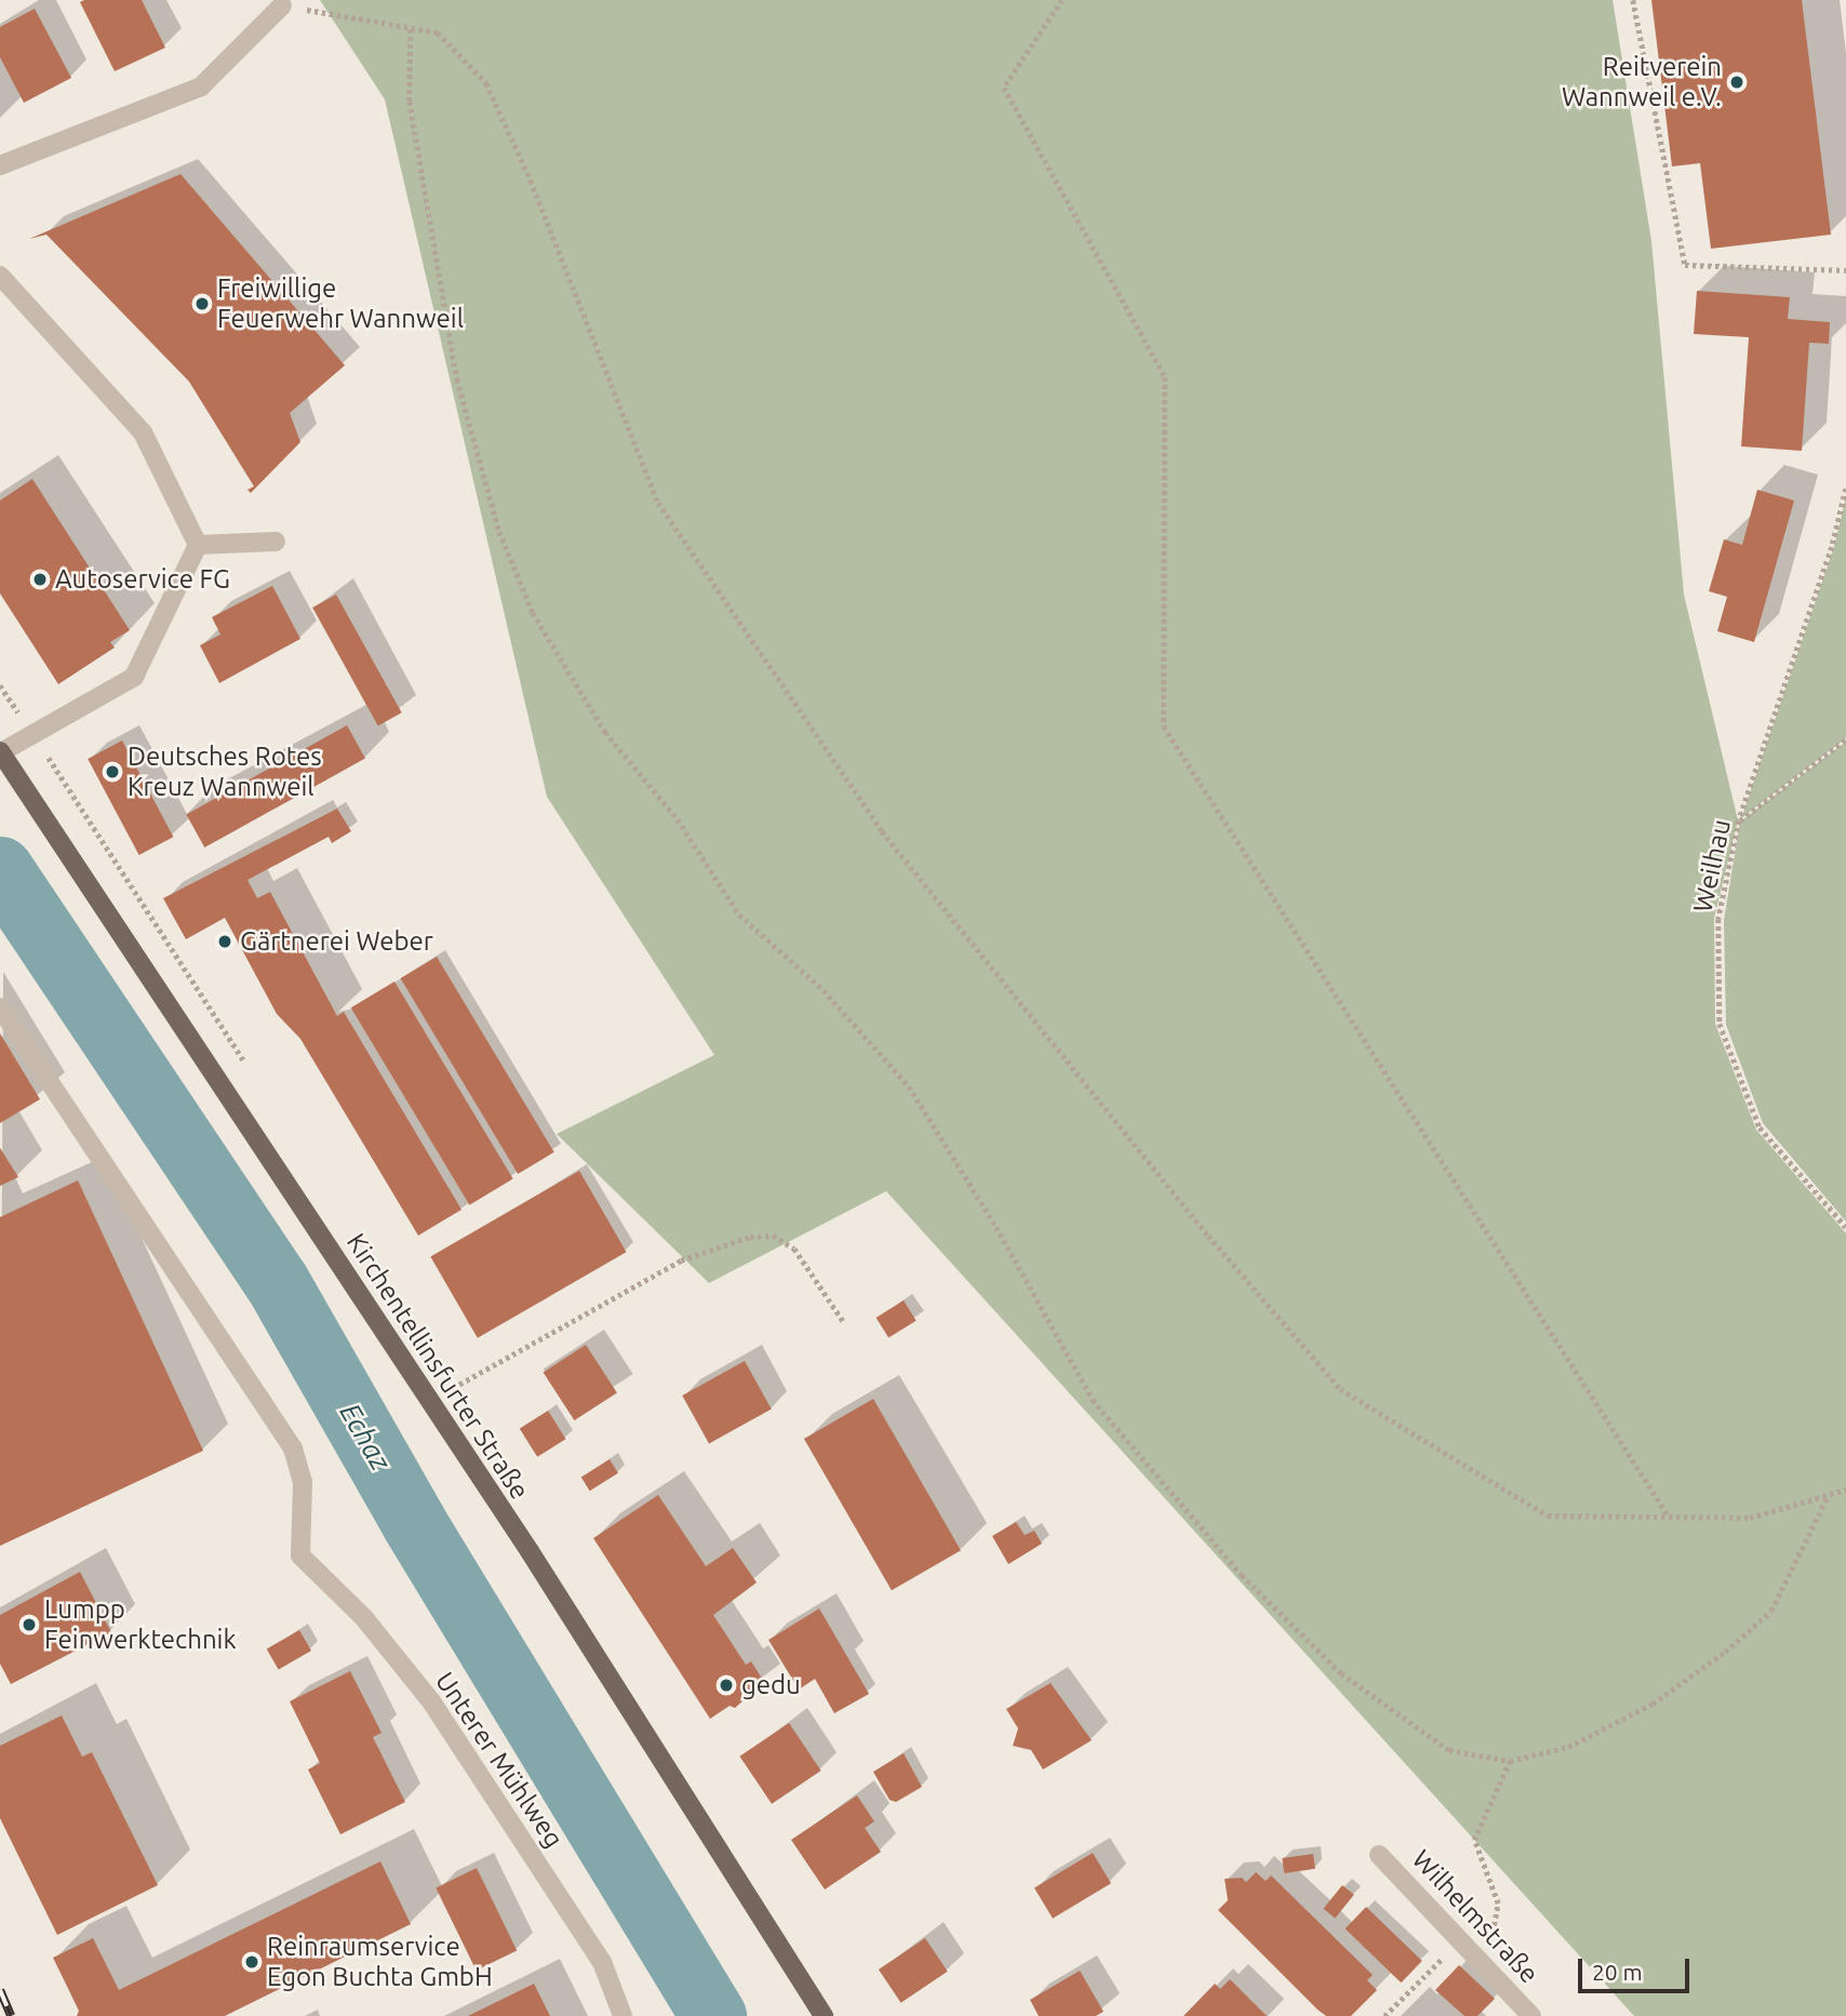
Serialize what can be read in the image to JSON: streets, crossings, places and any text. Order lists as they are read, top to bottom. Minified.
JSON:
{"streets":{"main road":["Kirchentellinsfurter Straße"],"street":["Unterer Mühlweg","Wilhelmstraße"],"path":["Weilhau"]},"water":["Echaz"],"places":["Reitverein Wannweil e.V.","Freiwillige Feuerwehr Wannweil","Autoservice FG","Deutsches Rotes Kreuz Wannweil","Gärtnerei Weber","Lumpp Feinwerktechnik","gedu","Reinraumservice Egon Buchta GmbH"],"scale_bar":"20 m"}
